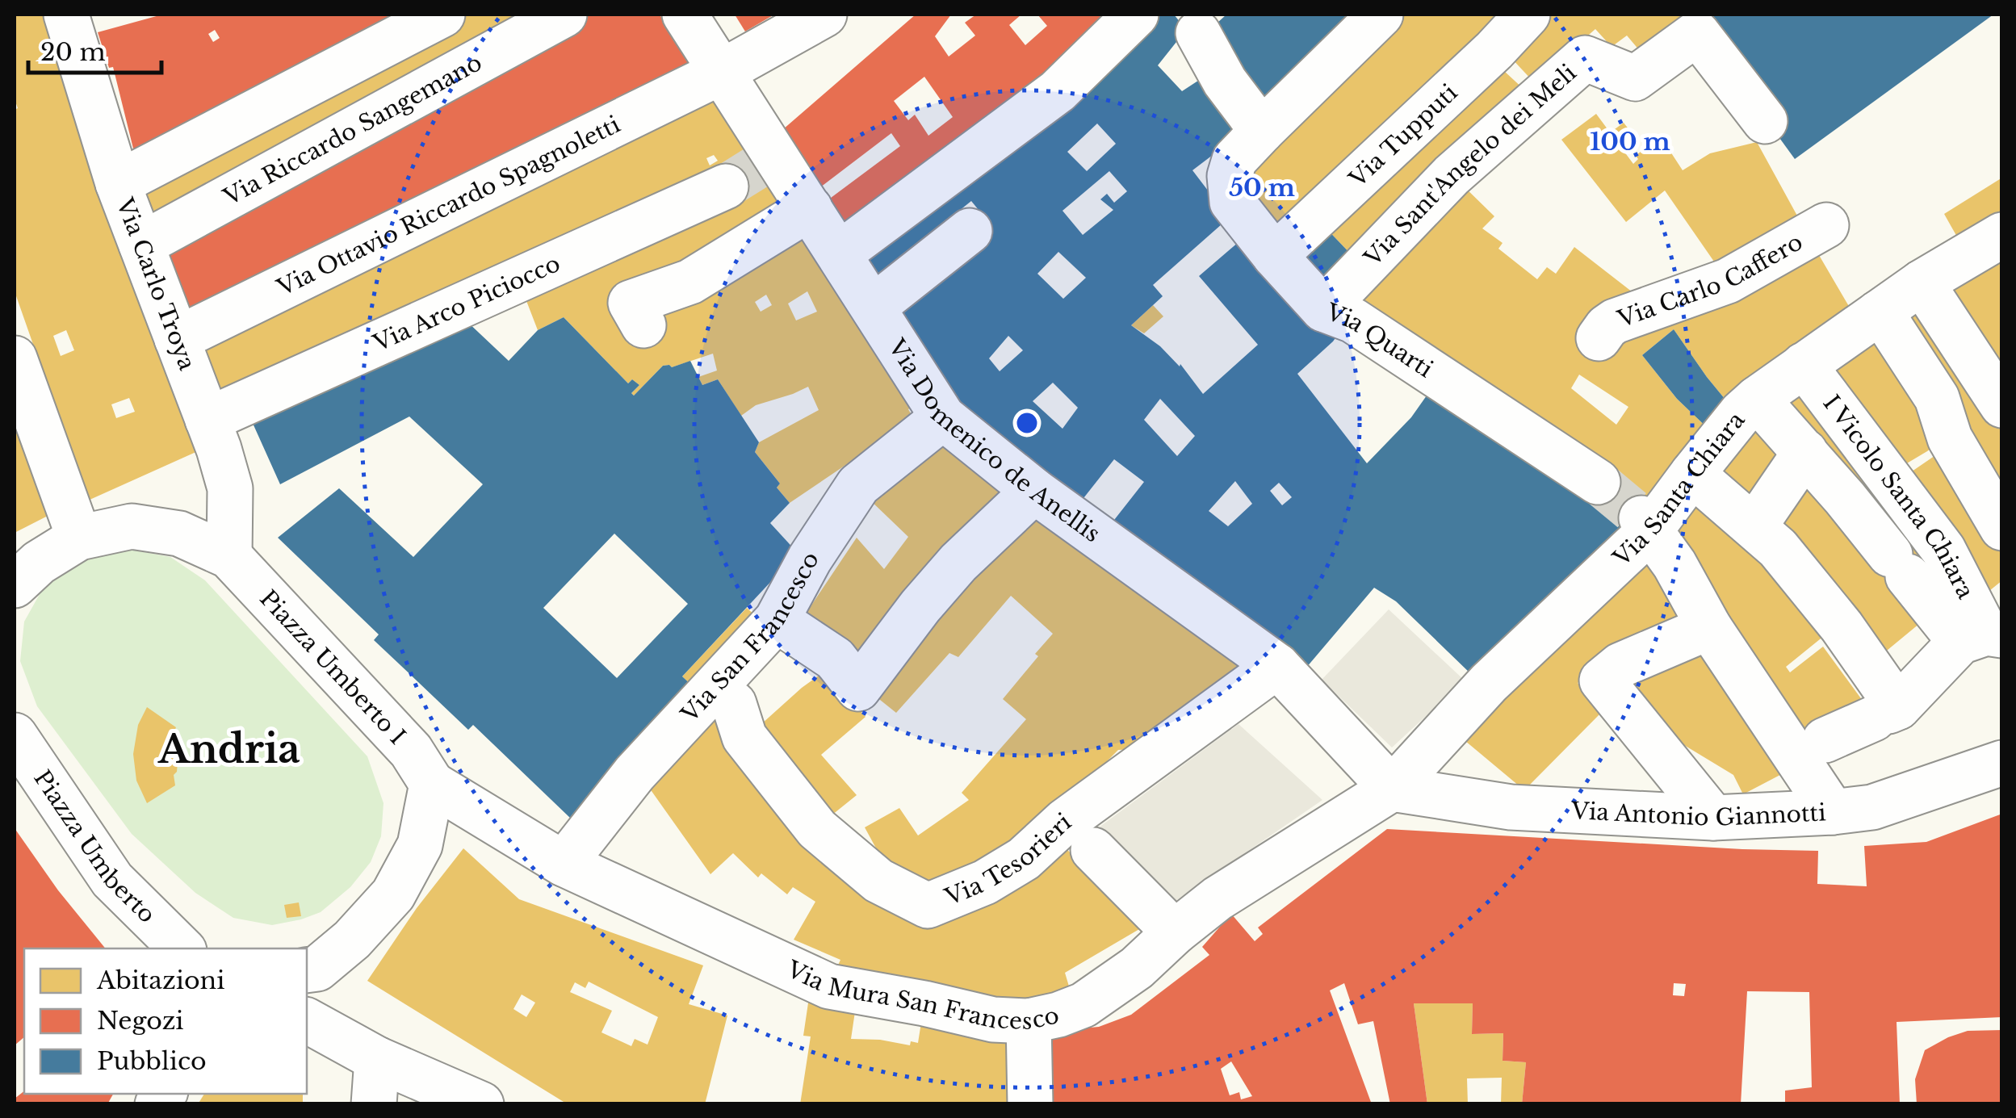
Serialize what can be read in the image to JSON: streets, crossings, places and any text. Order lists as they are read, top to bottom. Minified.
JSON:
{"streets":{"street":["Via Riccardo Sangemano","Via Tupputi","Via Sant'Angelo dei Meli","Via Ottavio Riccardo Spagnoletti","Via Carlo Caffero","Via Carlo Troya","Via Arco Piciocco","Via Quarti","Via Domenico de Anellis","Via Santa Chiara","I Vicolo Santa Chiara","Via San Francesco","Piazza Umberto I","Via Antonio Giannotti","Piazza Umberto","Via Tesorieri","Via Mura San Francesco"]},"crossings":[["Via Riccardo Sangemano","Via Carlo Troya"],["Via Tupputi","Via Quarti"],["Via Sant'Angelo dei Meli","Via Quarti"],["Via Ottavio Riccardo Spagnoletti","Via Carlo Troya"],["Via Ottavio Riccardo Spagnoletti","Via Domenico de Anellis"],["Via Carlo Troya","Via Arco Piciocco"],["Via Carlo Troya","Piazza Umberto I"],["Via Domenico de Anellis","Via Santa Chiara"],["Via Domenico de Anellis","Via San Francesco"],["Via Domenico de Anellis","Via Antonio Giannotti"],["Via Domenico de Anellis","Via Tesorieri"],["Via Domenico de Anellis","Via Mura San Francesco"],["Via Santa Chiara","I Vicolo Santa Chiara"],["Via Santa Chiara","Via Antonio Giannotti"],["Via Santa Chiara","Via Mura San Francesco"],["Via San Francesco","Via Mura San Francesco"],["Piazza Umberto I","Via Mura San Francesco"],["Via Antonio Giannotti","Via Mura San Francesco"]],"districts":["Andria"],"legend":["Abitazioni","Negozi","Pubblico"],"scale_bar":"20 m","rings":["100 m","50 m"]}
